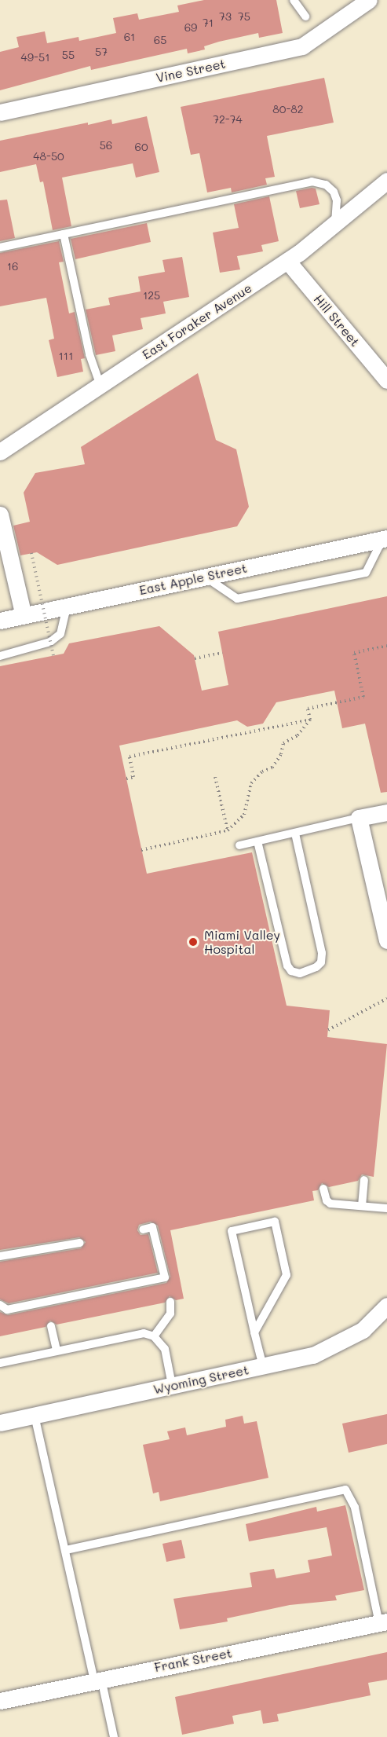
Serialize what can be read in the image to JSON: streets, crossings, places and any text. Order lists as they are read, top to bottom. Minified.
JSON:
{"streets":{"street":["Vine Street","Hill Street","East Foraker Avenue","East Apple Street","Wyoming Street","Frank Street"]},"crossings":[["Hill Street","East Foraker Avenue"]],"places":["Miami Valley Hospital"],"house_numbers":["73","75","71","69","61","65","57","55","49-51","80-82","72-74","56","60","48-50","16","125","111"]}
